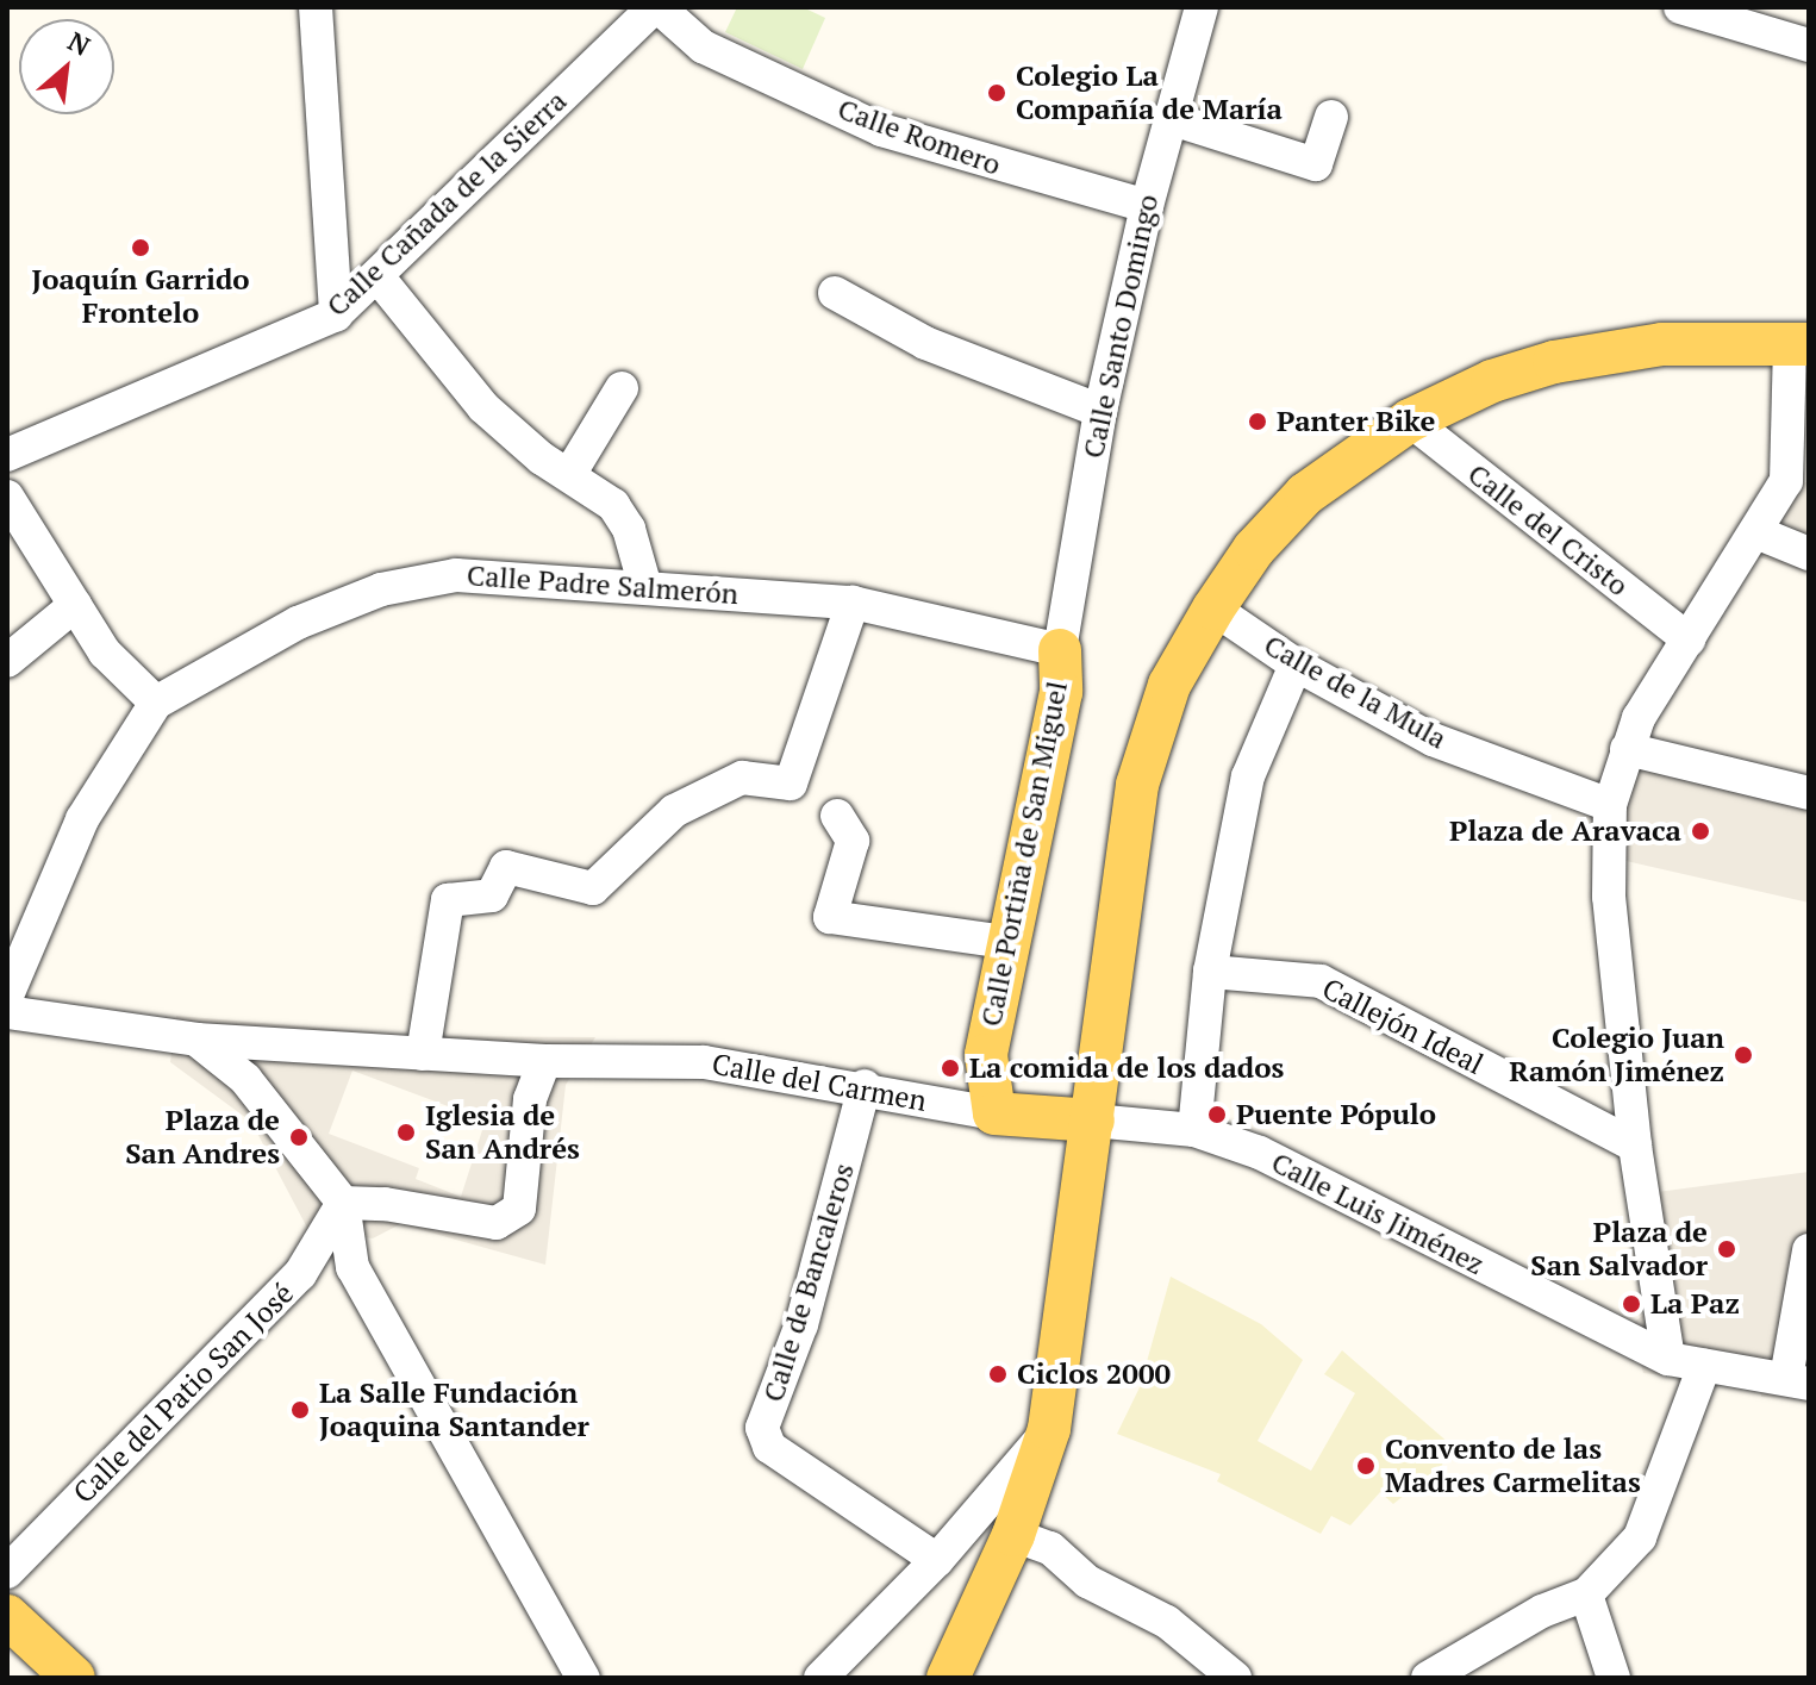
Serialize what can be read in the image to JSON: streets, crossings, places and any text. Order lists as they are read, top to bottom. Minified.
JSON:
{"streets":{"main road":["Calle Portiña de San Miguel","Calle del Carmen"],"street":["Calle Romero","Calle Cañada de la Sierra","Calle Santo Domingo","Calle del Cristo","Calle Padre Salmerón","Calle de la Mula","Callejón Ideal","Calle Luis Jiménez","Calle de Bancaleros","Calle del Patio San José"]},"crossings":[["Calle Romero","Calle Cañada de la Sierra"],["Calle Romero","Calle Santo Domingo"],["Calle Santo Domingo","Calle Padre Salmerón"],["Calle Santo Domingo","Calle Portiña de San Miguel"],["Calle Padre Salmerón","Calle Portiña de San Miguel"],["Calle Portiña de San Miguel","Calle del Carmen"],["Calle del Carmen","Calle Luis Jiménez"],["Calle del Carmen","Calle de Bancaleros"]],"places":["Colegio La Compañía de María","Joaquín Garrido Frontelo","Panter Bike","Plaza de Aravaca","Colegio Juan Ramón Jiménez","La comida de los dados","Puente Pópulo","Iglesia de San Andrés","Plaza de San Andres","Plaza de San Salvador","La Paz","Ciclos 2000","La Salle Fundación Joaquina Santander","Convento de las Madres Carmelitas"],"north":"top right"}
